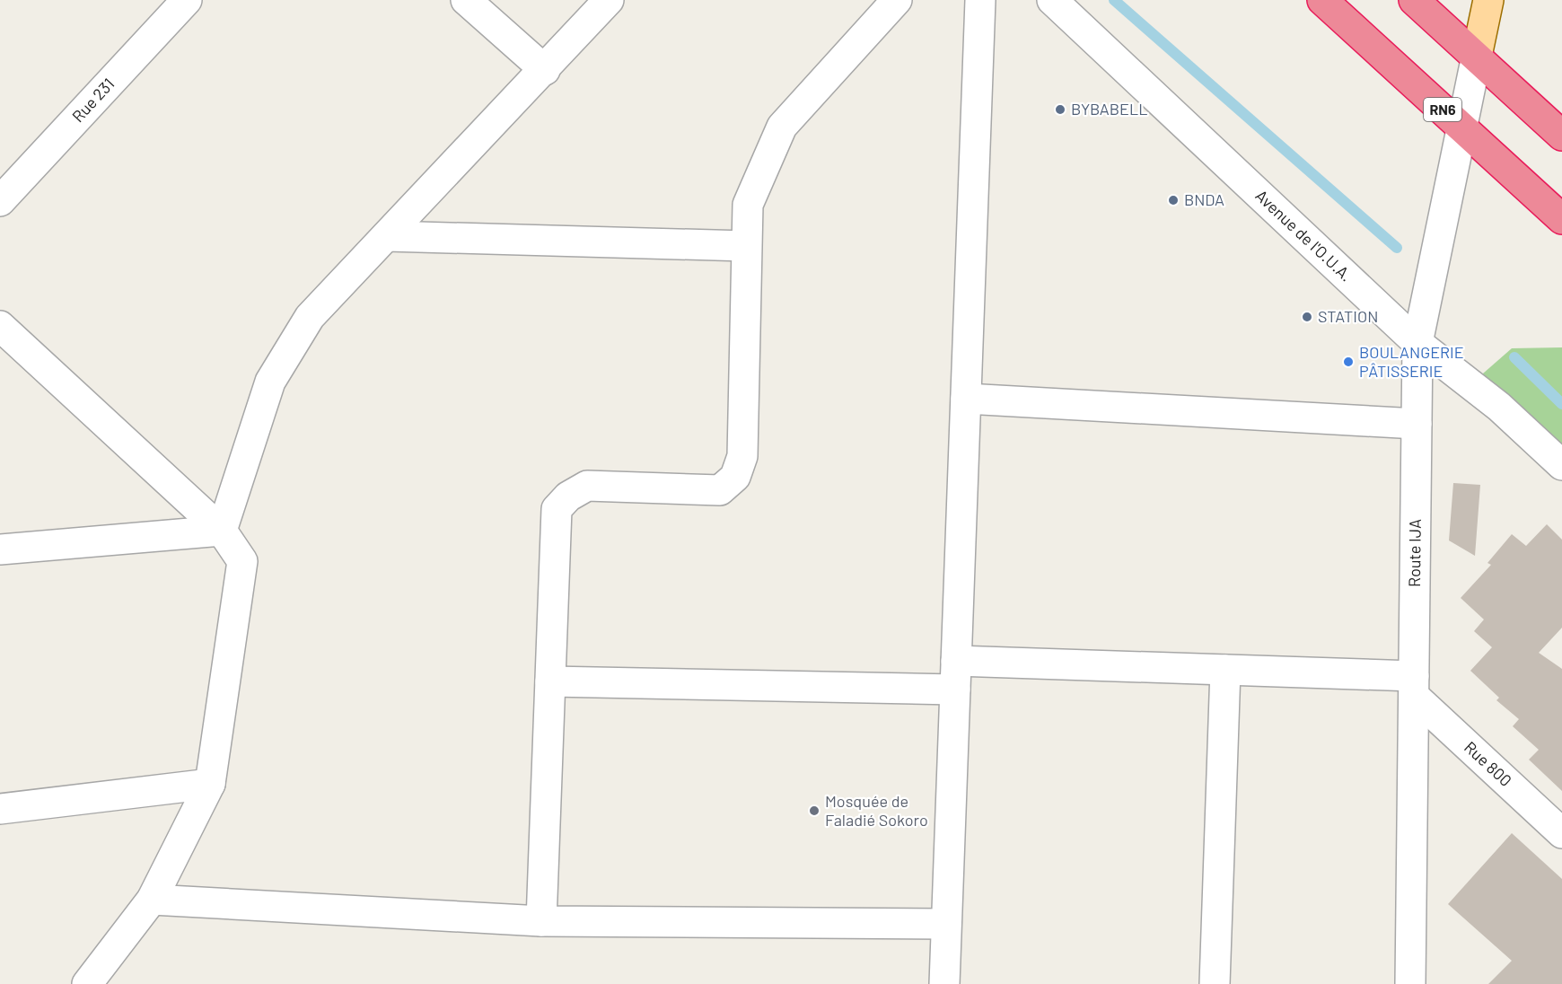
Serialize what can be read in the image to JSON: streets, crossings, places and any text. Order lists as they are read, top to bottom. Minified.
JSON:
{"streets":{"highway":["RN6"],"street":["Rue 231","Avenue de l'O.U.A.","Route IJA","Rue 800"]},"crossings":[["RN6","Route IJA"],["Avenue de l'O.U.A.","Route IJA"],["Route IJA","Rue 800"]],"places":["BYBABELL","BNDA","STATION","BOULANGERIE PÂTISSERIE","Mosquée de Faladié Sokoro"]}
